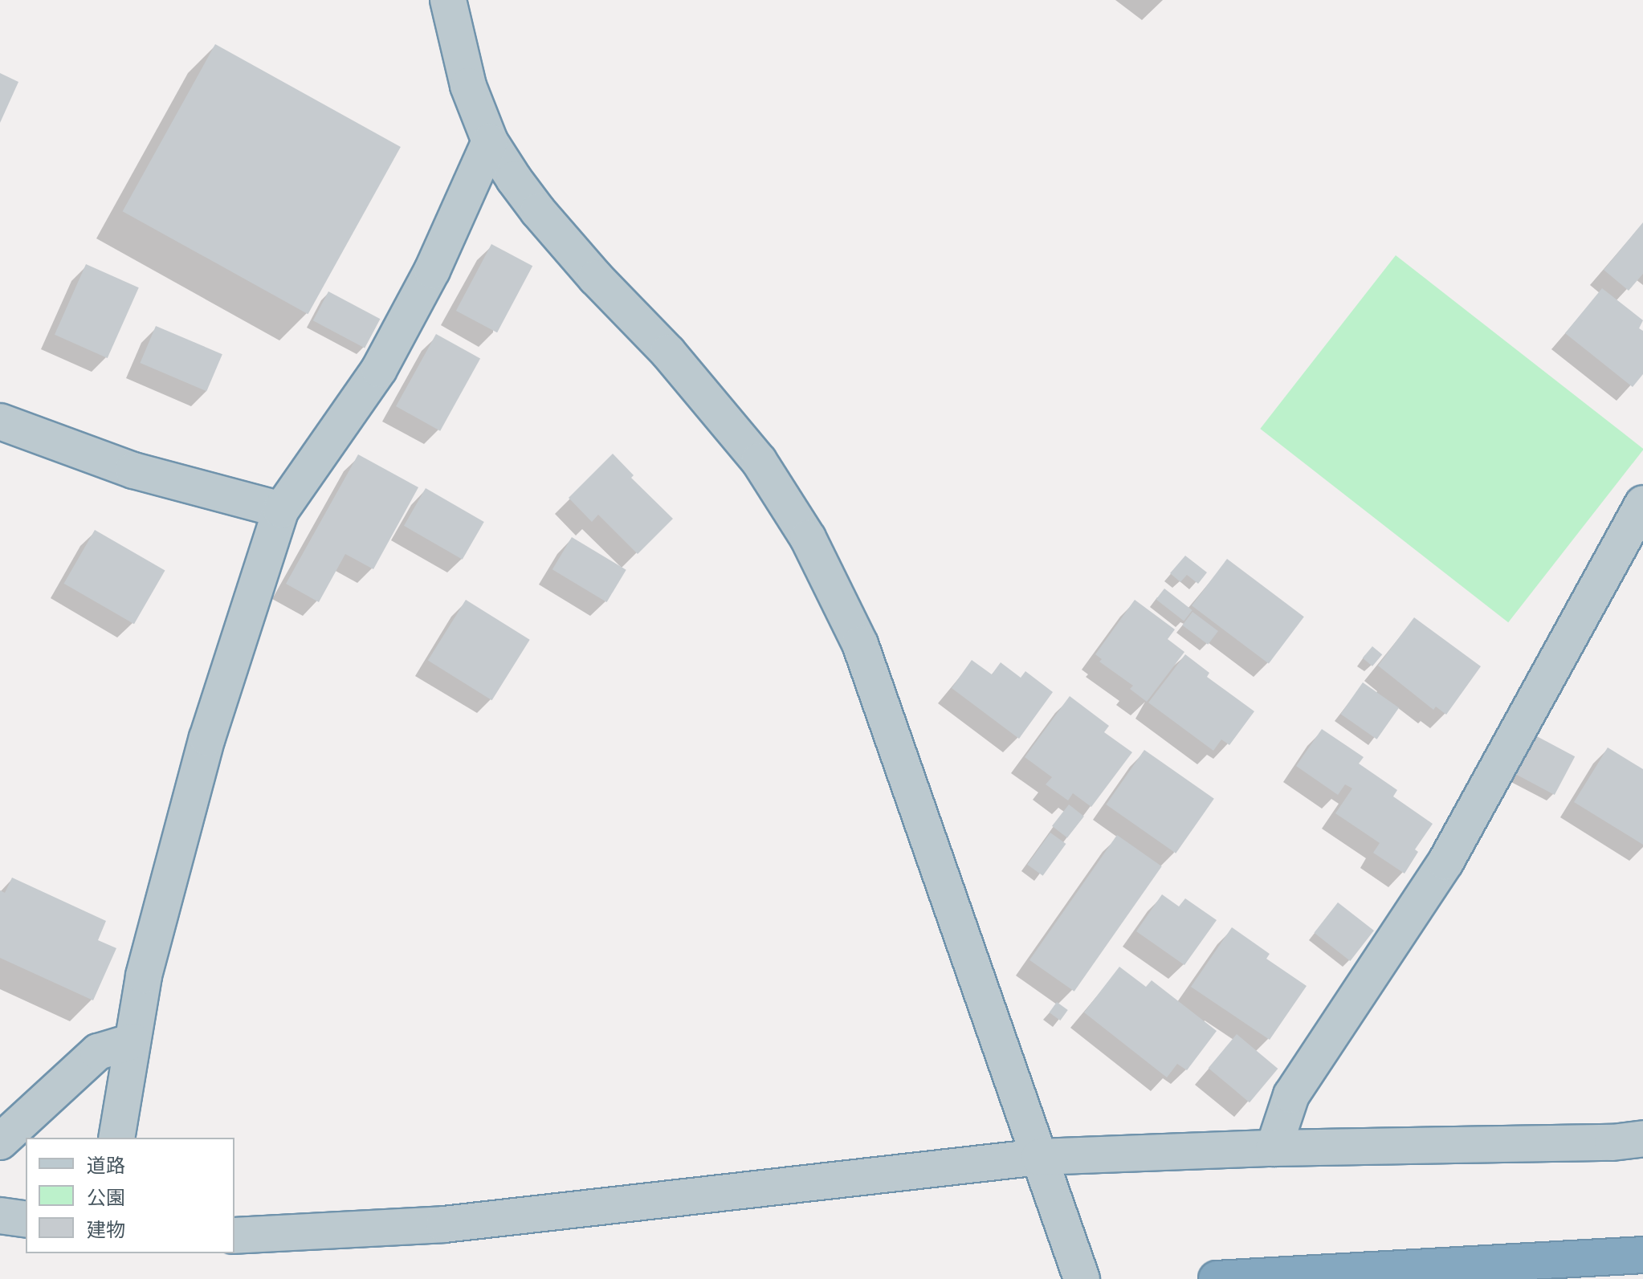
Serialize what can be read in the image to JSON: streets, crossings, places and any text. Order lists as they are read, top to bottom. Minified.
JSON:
{"legend":["道路","公園","建物"]}
